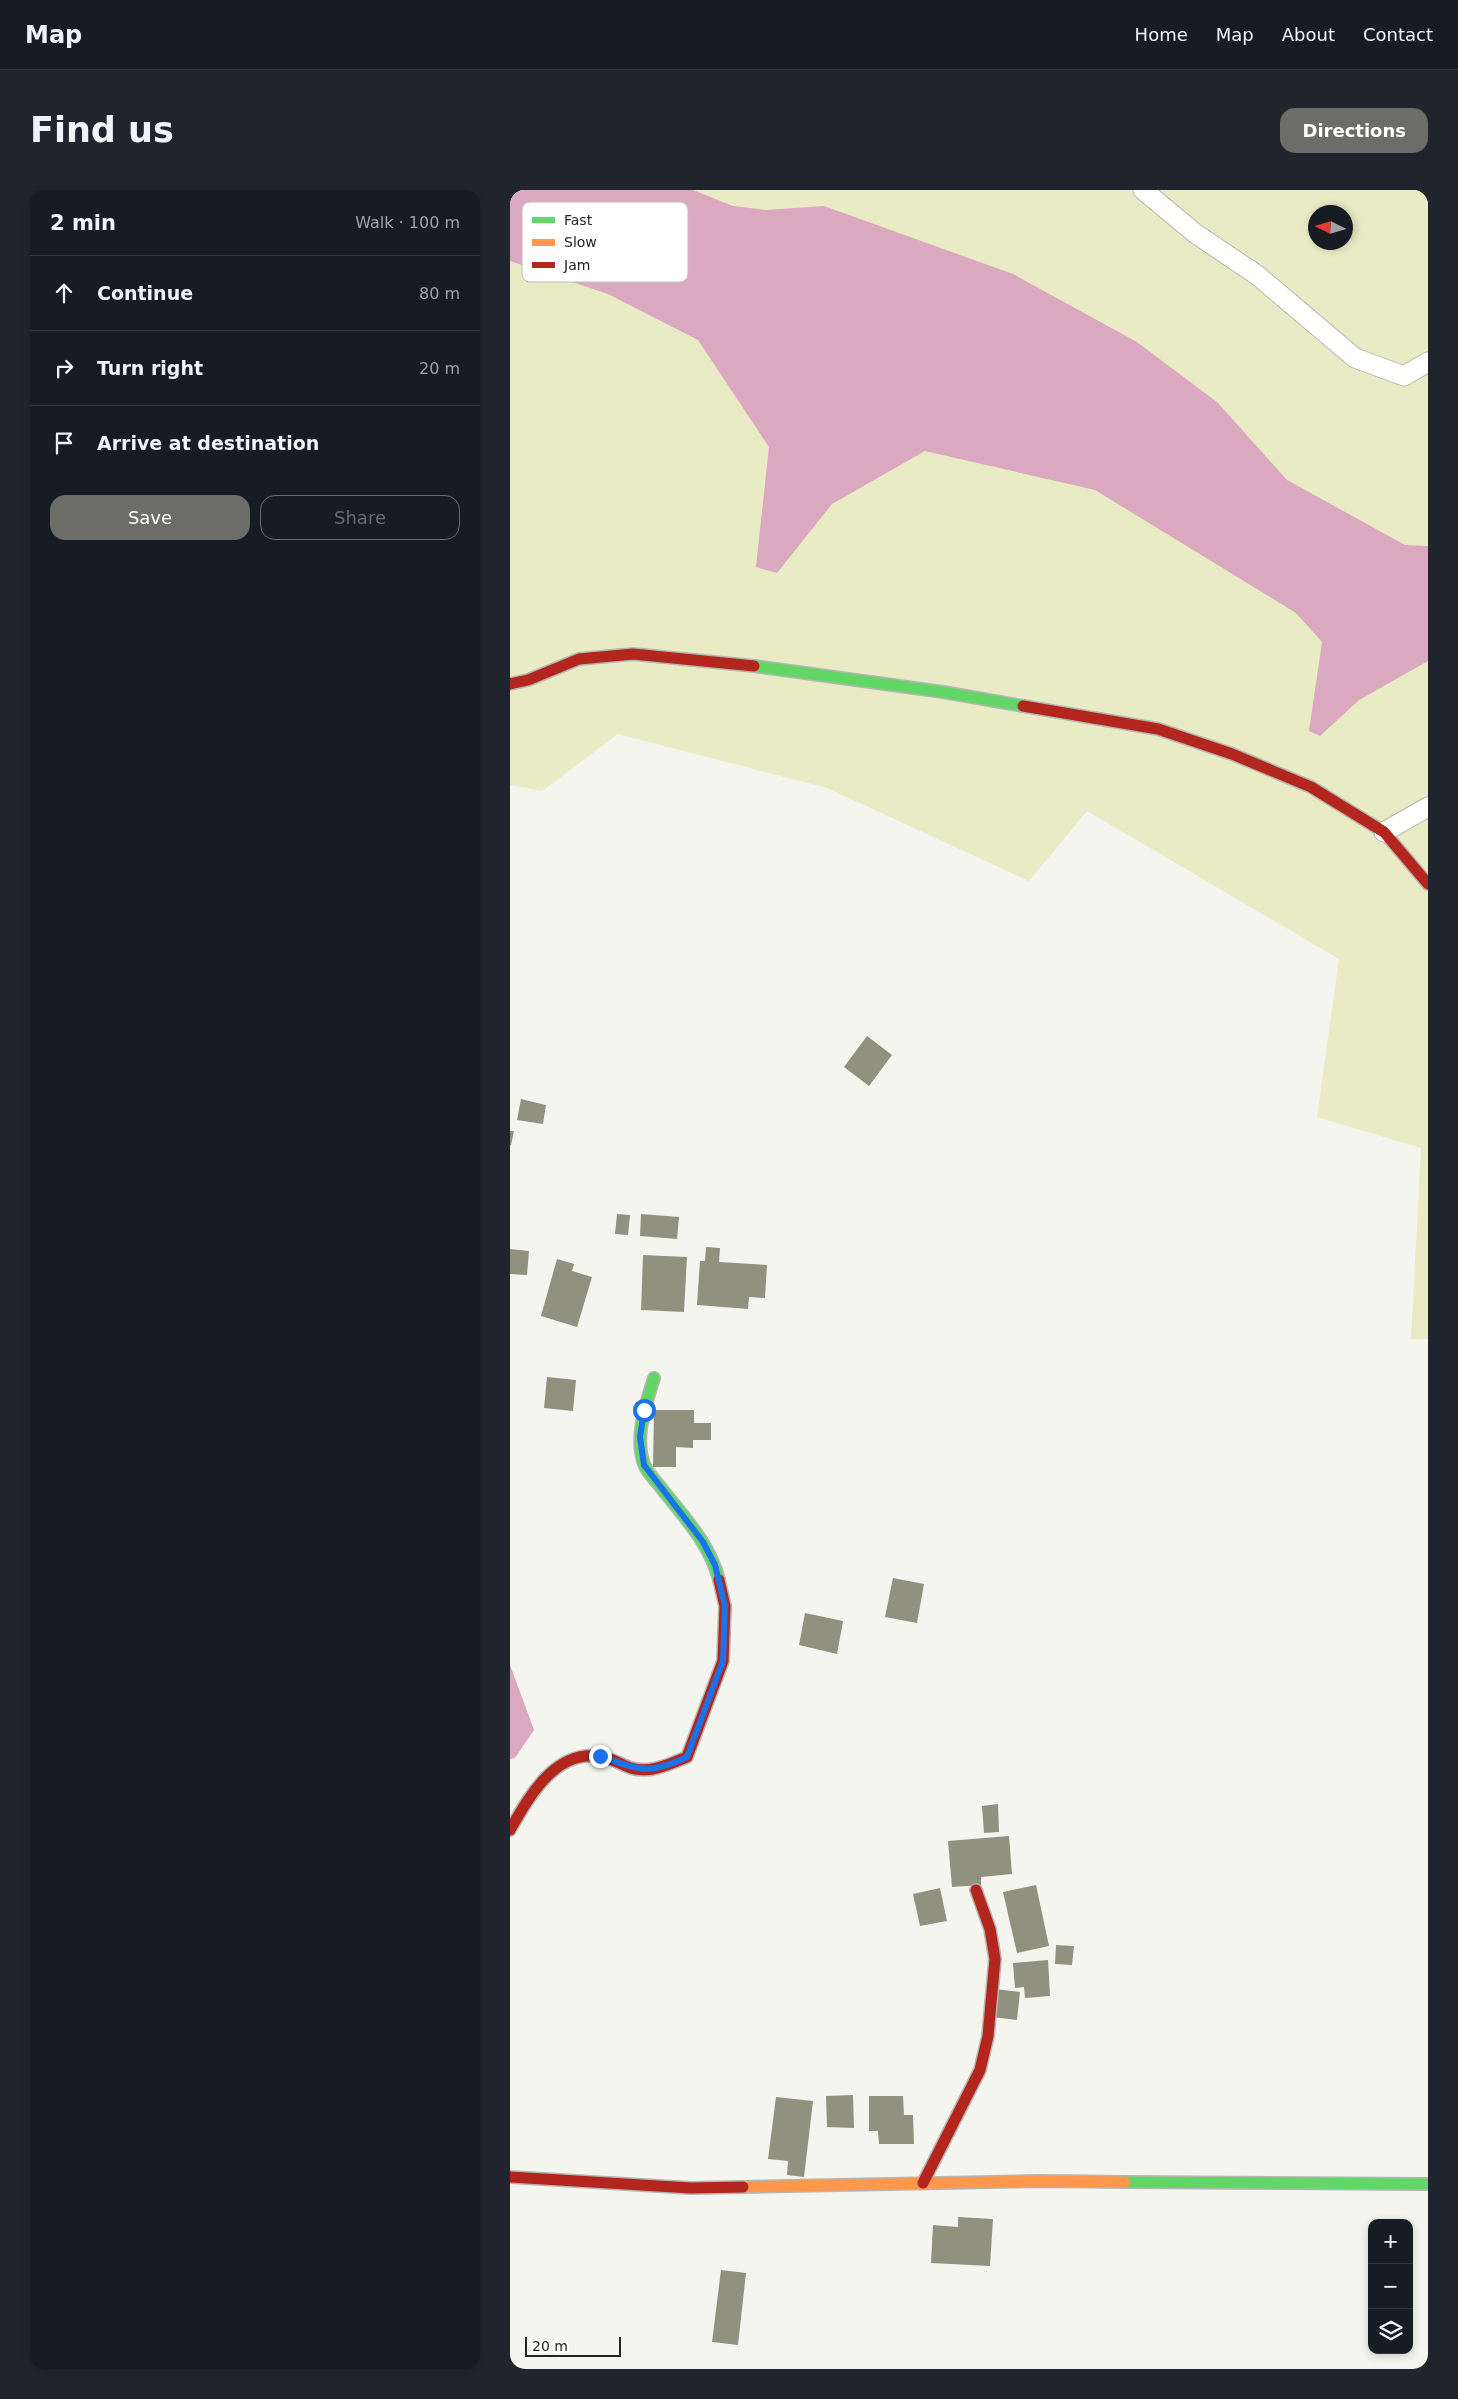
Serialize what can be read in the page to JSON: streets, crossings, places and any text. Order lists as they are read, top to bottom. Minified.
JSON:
{"legend":["Fast","Slow","Jam"],"scale_bar":"20 m","north":"left","page":{"header":"Map","nav":["Home","Map","About","Contact"],"buttons":["Directions",["Save","Share"]],"title":"Find us","heading":["2 min","Walk · 100 m"],"list":[["Continue","80 m"],["Turn right","20 m"],"Arrive at destination"],"map_buttons":["+","−"],"scale":"20 m"}}
